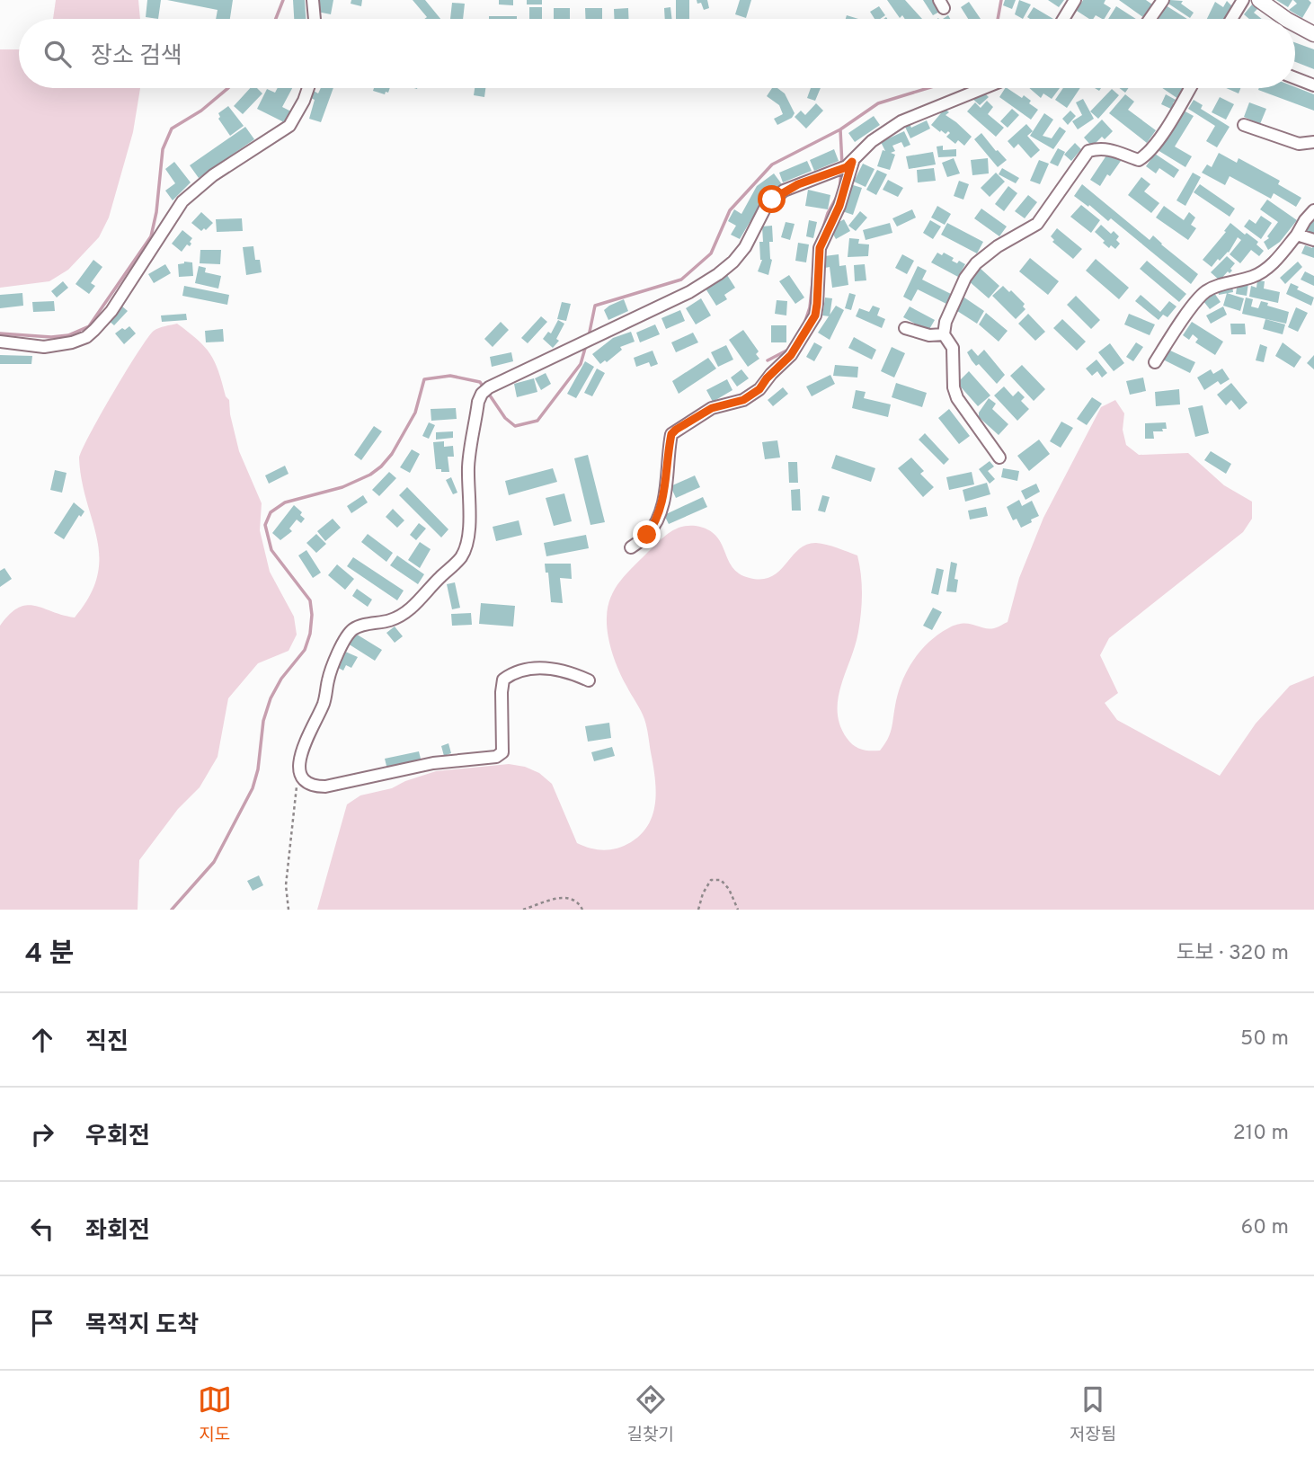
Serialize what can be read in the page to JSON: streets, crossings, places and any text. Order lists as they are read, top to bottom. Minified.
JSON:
{"page":{"search":"장소 검색","heading":["4 분","도보 · 320 m"],"list":[["직진","50 m"],["우회전","210 m"],["좌회전","60 m"],"목적지 도착"],"nav":["지도","길찾기","저장됨"]}}
